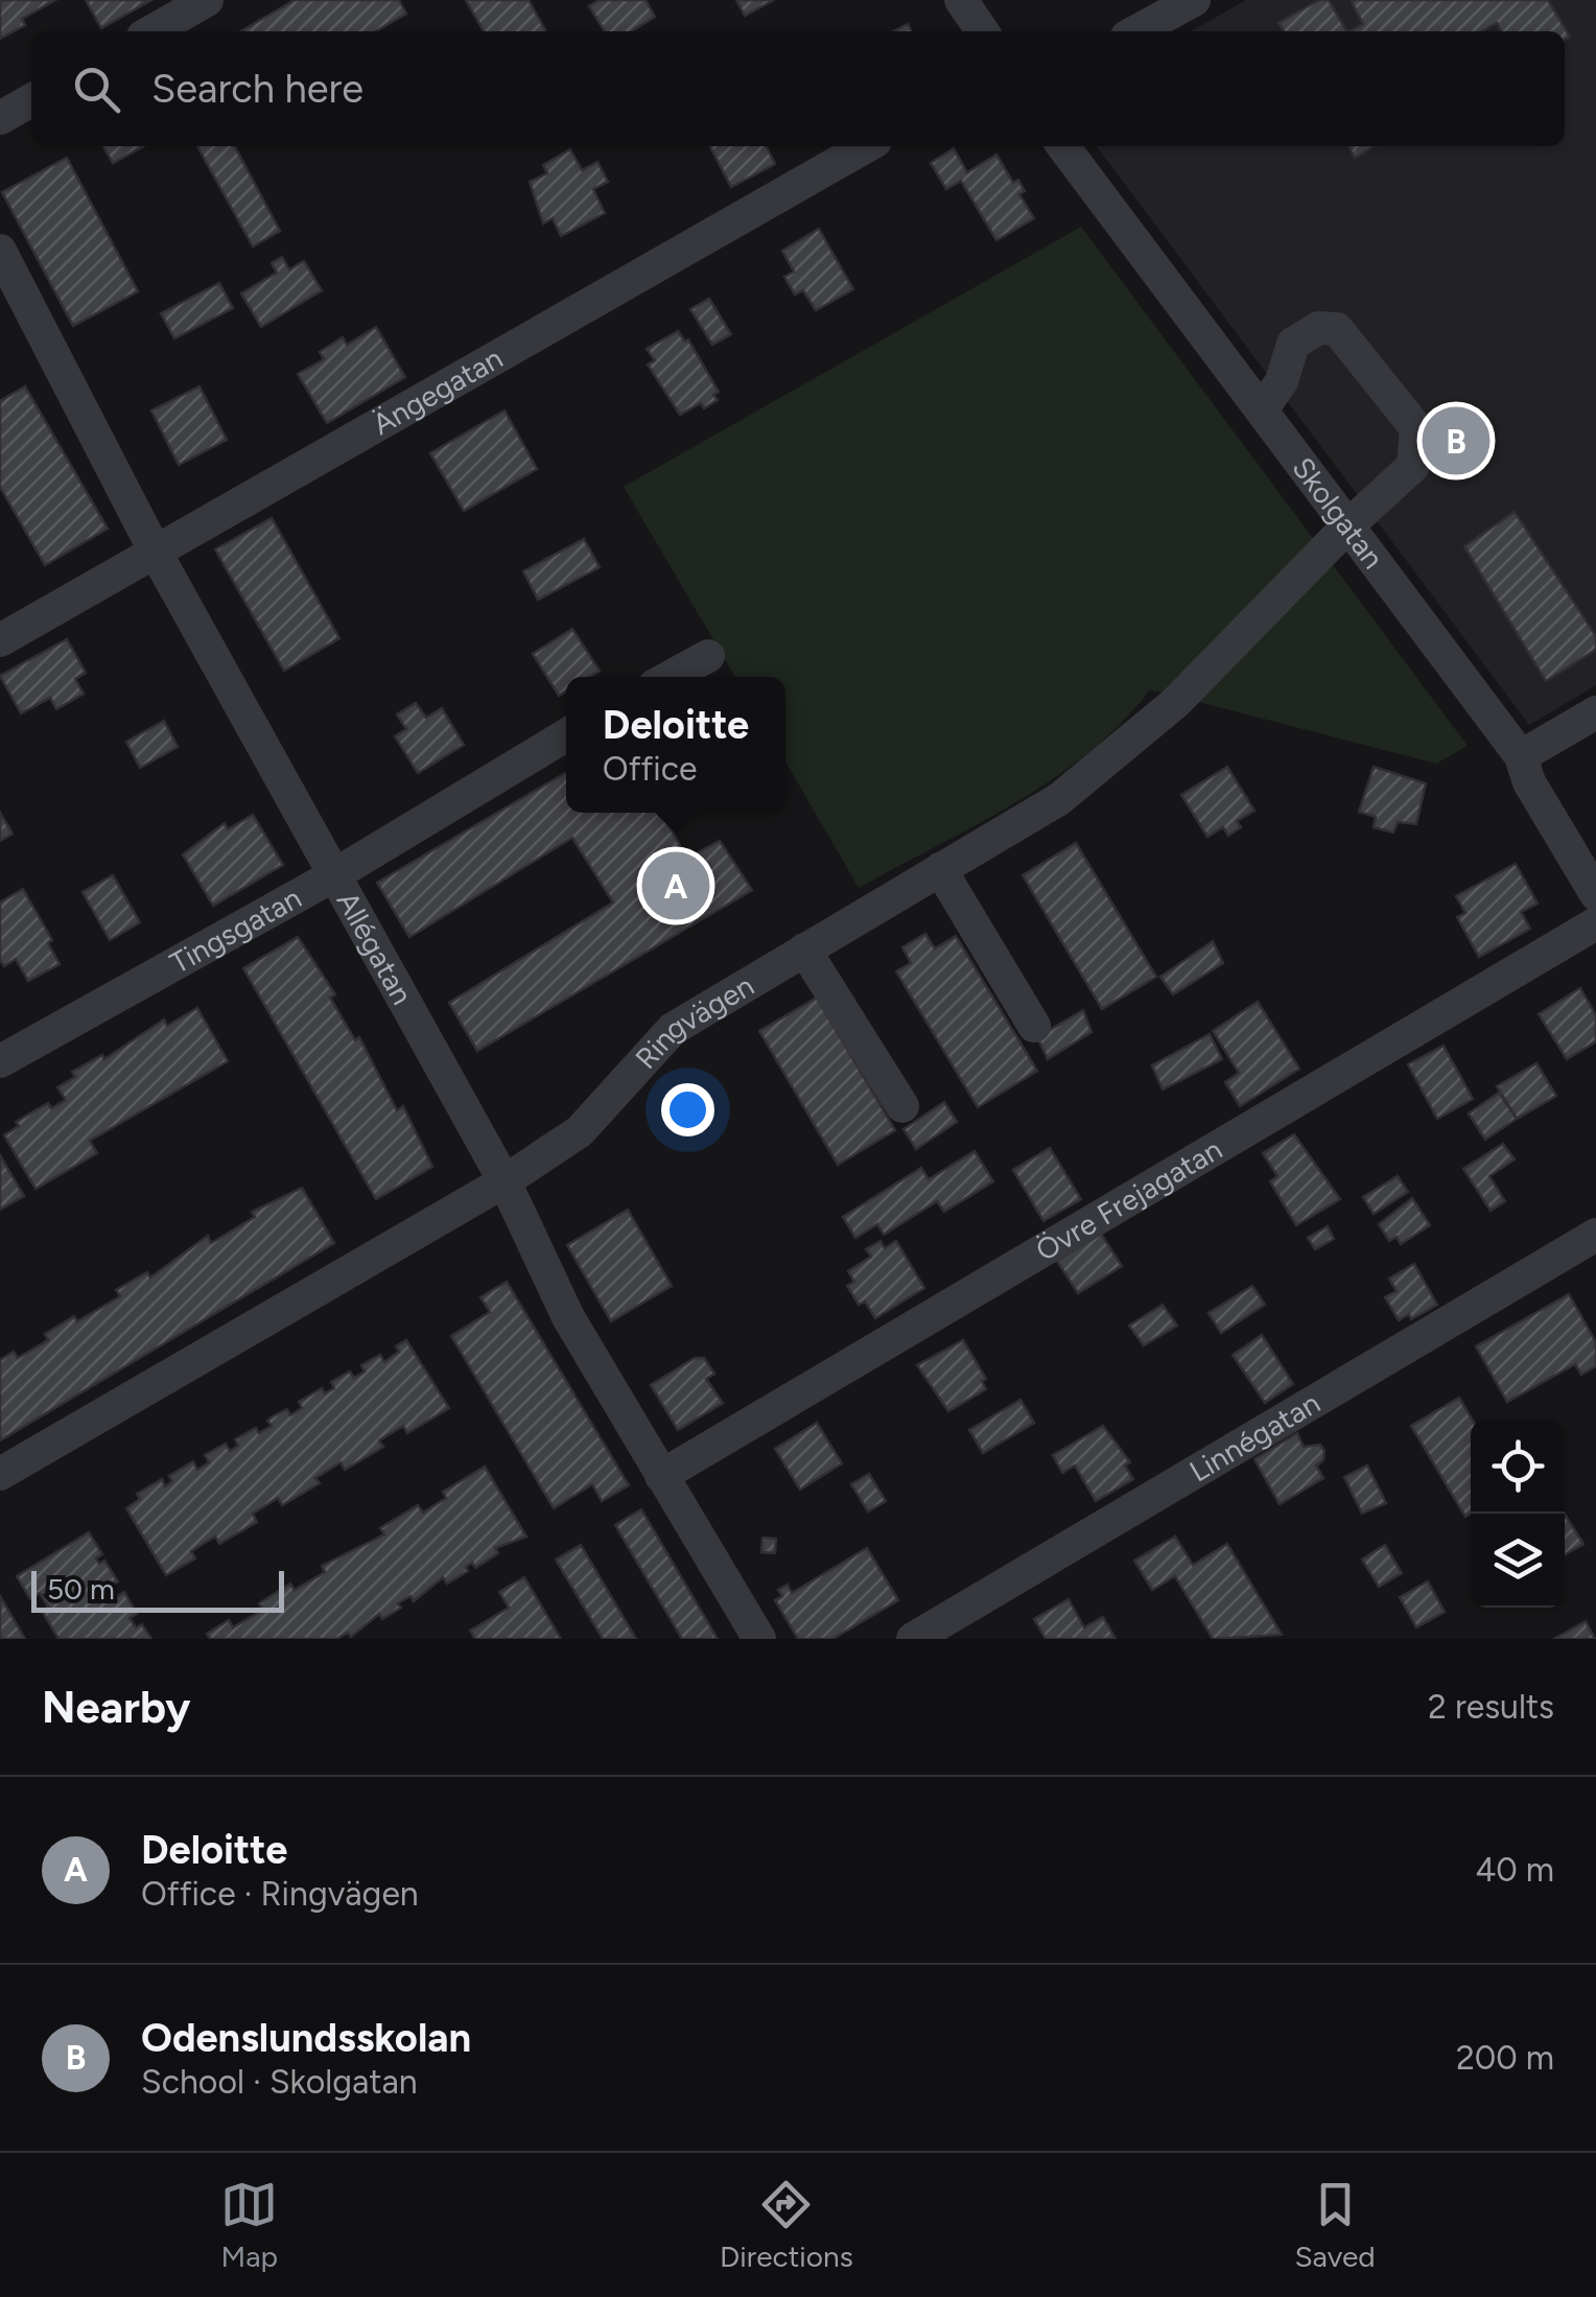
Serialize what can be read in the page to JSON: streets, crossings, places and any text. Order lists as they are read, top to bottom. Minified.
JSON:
{"streets":{"street":["Ängegatan","Skolgatan","Tingsgatan","Allégatan","Ringvägen","Övre Frejagatan","Linnégatan"]},"crossings":[["Ängegatan","Allégatan"],["Skolgatan","Ringvägen"],["Tingsgatan","Allégatan"],["Allégatan","Ringvägen"],["Allégatan","Övre Frejagatan"]],"scale_bar":"50 m","page":{"search":"Search here","pins":["B","A"],"popup":["Deloitte","Office"],"scale":"50 m","heading":["Nearby","2 results"],"list":[{"mark":"A","name":"Deloitte","note":"Office · Ringvägen","value":"40 m"},{"mark":"B","name":"Odenslundsskolan","note":"School · Skolgatan","value":"200 m"}],"nav":["Map","Directions","Saved"]}}
